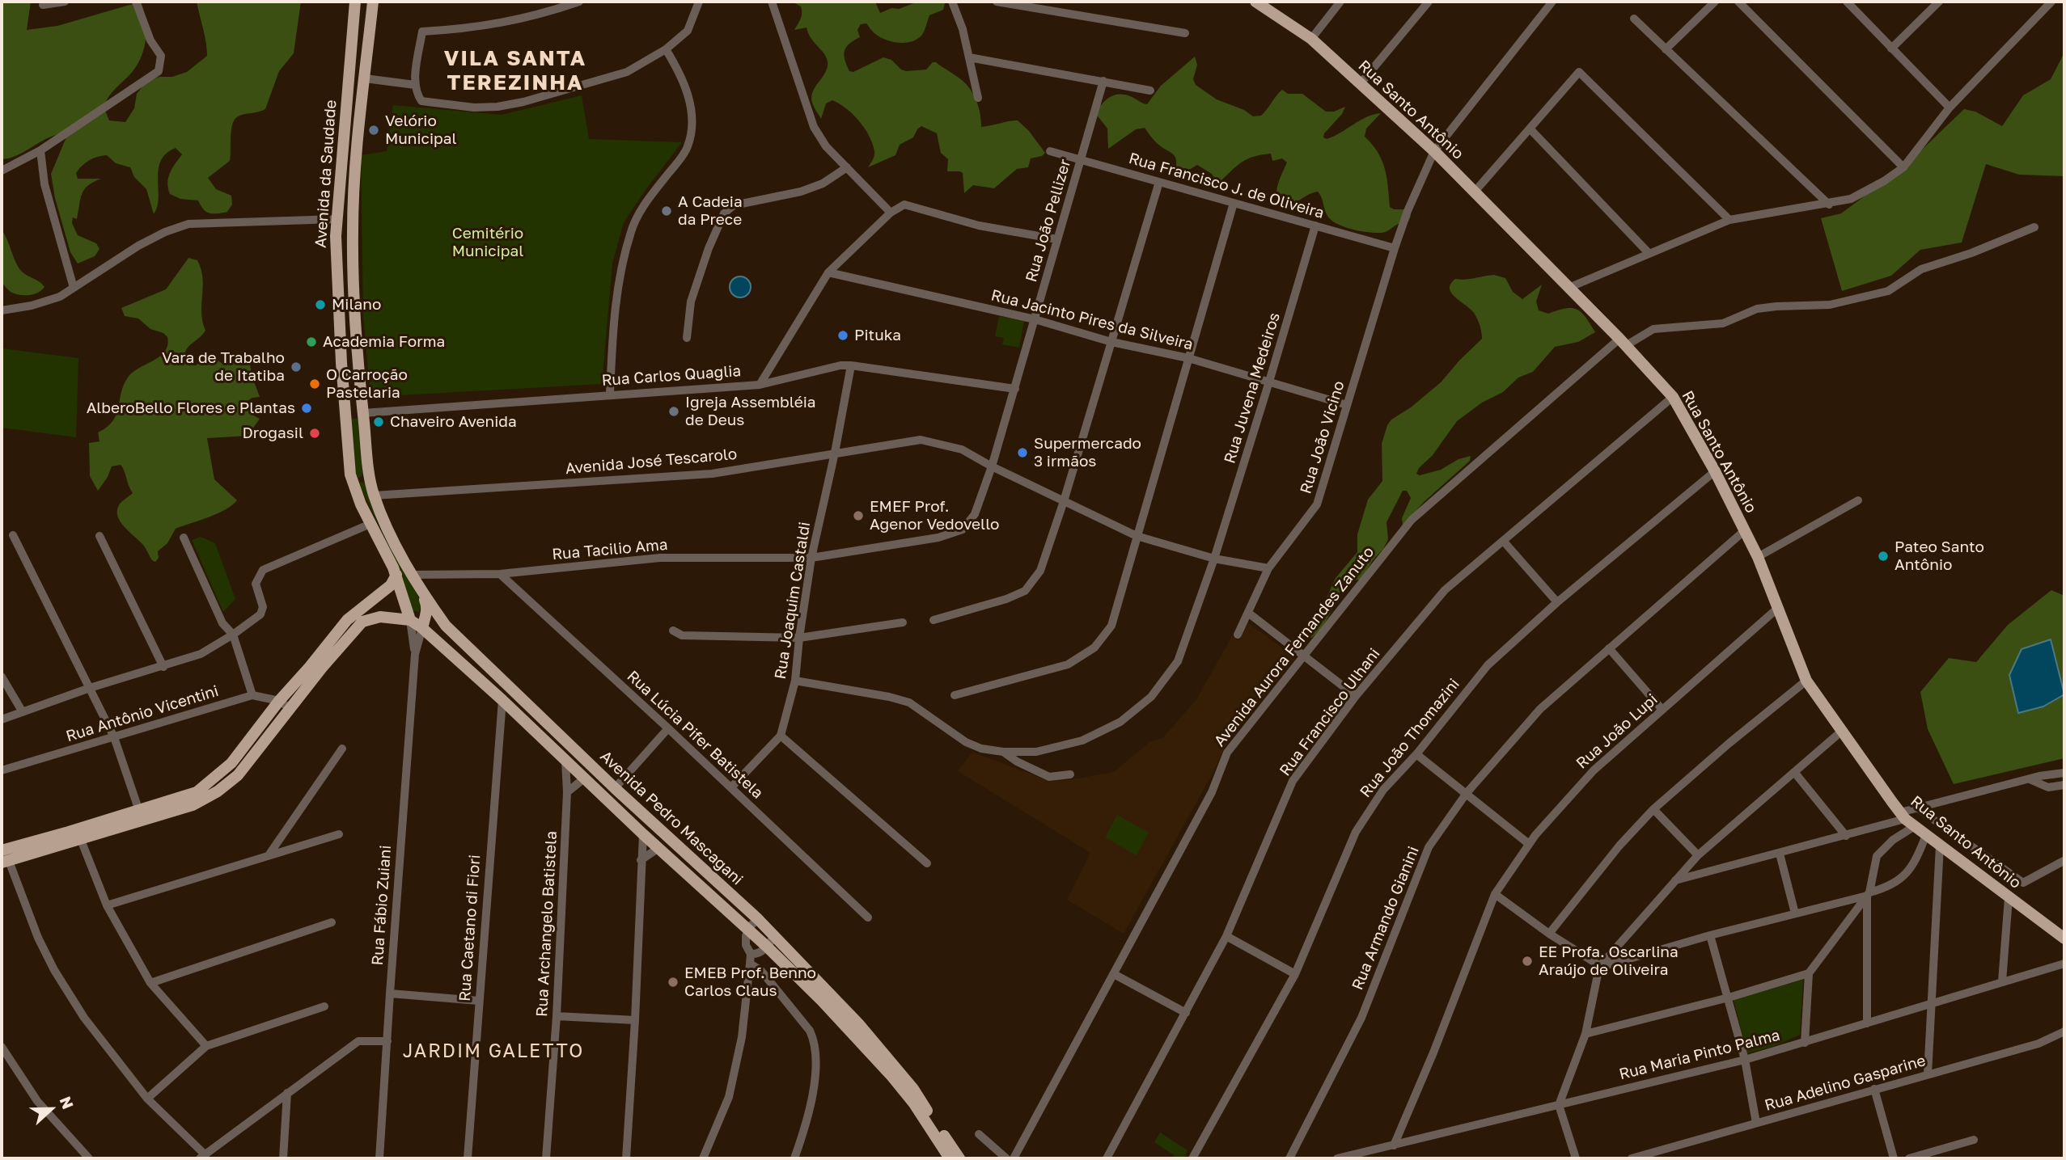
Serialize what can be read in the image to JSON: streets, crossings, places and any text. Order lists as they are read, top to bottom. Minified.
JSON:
{"streets":{"main road":["Rua Santo Antônio","Avenida da Saudade","Avenida Pedro Mascagani"],"street":["Rua Francisco J. de Oliveira","Rua João Pellizer","Rua Jacinto Pires da Silveira","Rua Carlos Quaglia","Rua Juvena Medeiros","Rua João Vicino","Avenida José Tescarolo","Rua Tacilio Ama","Rua Joaquim Castaldi","Avenida Aurora Fernandes Zanuto","Rua Francisco Ulhani","Rua Antônio Vicentini","Rua João Lupi","Rua Lúcia Pifer Batistela","Rua João Thomazini","Rua Fábio Zuiani","Rua Armando Gianini","Rua Archangelo Batistela","Rua Caetano di Fiori","Rua Maria Pinto Palma","Rua Adelino Gasparine"]},"crossings":[["Rua Santo Antônio","Rua João Vicino"],["Rua Santo Antônio","Avenida Aurora Fernandes Zanuto"],["Rua Santo Antônio","Rua Francisco Ulhani"],["Rua Santo Antônio","Rua João Lupi"],["Rua Santo Antônio","Rua João Thomazini"],["Rua Santo Antônio","Rua Armando Gianini"],["Avenida da Saudade","Rua Carlos Quaglia"],["Avenida da Saudade","Avenida José Tescarolo"],["Avenida da Saudade","Avenida Pedro Mascagani"],["Avenida da Saudade","Rua Fábio Zuiani"],["Rua Francisco J. de Oliveira","Rua João Pellizer"],["Rua Francisco J. de Oliveira","Rua Juvena Medeiros"],["Rua Francisco J. de Oliveira","Rua João Vicino"],["Rua João Pellizer","Rua Jacinto Pires da Silveira"],["Rua João Pellizer","Avenida José Tescarolo"],["Rua João Pellizer","Rua Tacilio Ama"],["Rua Jacinto Pires da Silveira","Rua Carlos Quaglia"],["Rua Jacinto Pires da Silveira","Rua Juvena Medeiros"],["Rua Jacinto Pires da Silveira","Rua João Vicino"],["Avenida José Tescarolo","Rua Tacilio Ama"],["Avenida José Tescarolo","Rua Joaquim Castaldi"],["Avenida José Tescarolo","Avenida Pedro Mascagani"],["Rua Tacilio Ama","Rua Joaquim Castaldi"],["Rua Tacilio Ama","Rua Lúcia Pifer Batistela"],["Rua Tacilio Ama","Avenida Pedro Mascagani"],["Rua Joaquim Castaldi","Rua Lúcia Pifer Batistela"],["Rua João Lupi","Rua Maria Pinto Palma"],["Avenida Pedro Mascagani","Rua Fábio Zuiani"],["Avenida Pedro Mascagani","Rua Archangelo Batistela"],["Avenida Pedro Mascagani","Rua Caetano di Fiori"]],"districts":["VILA SANTA TEREZINHA","JARDIM GALETTO"],"parks":["Cemitério Municipal"],"places":["Velório Municipal","A Cadeia da Prece","Milano","Pituka","Academia Forma","Vara de Trabalho de Itatiba","O Carroção Pastelaria","AlberoBello Flores e Plantas","Igreja Assembléia de Deus","Chaveiro Avenida","Drogasil","Supermercado 3 irmãos","EMEF Prof. Agenor Vedovello","Pateo Santo Antônio","EE Profa. Oscarlina Araújo de Oliveira","EMEB Prof. Benno Carlos Claus"],"north":"right"}
